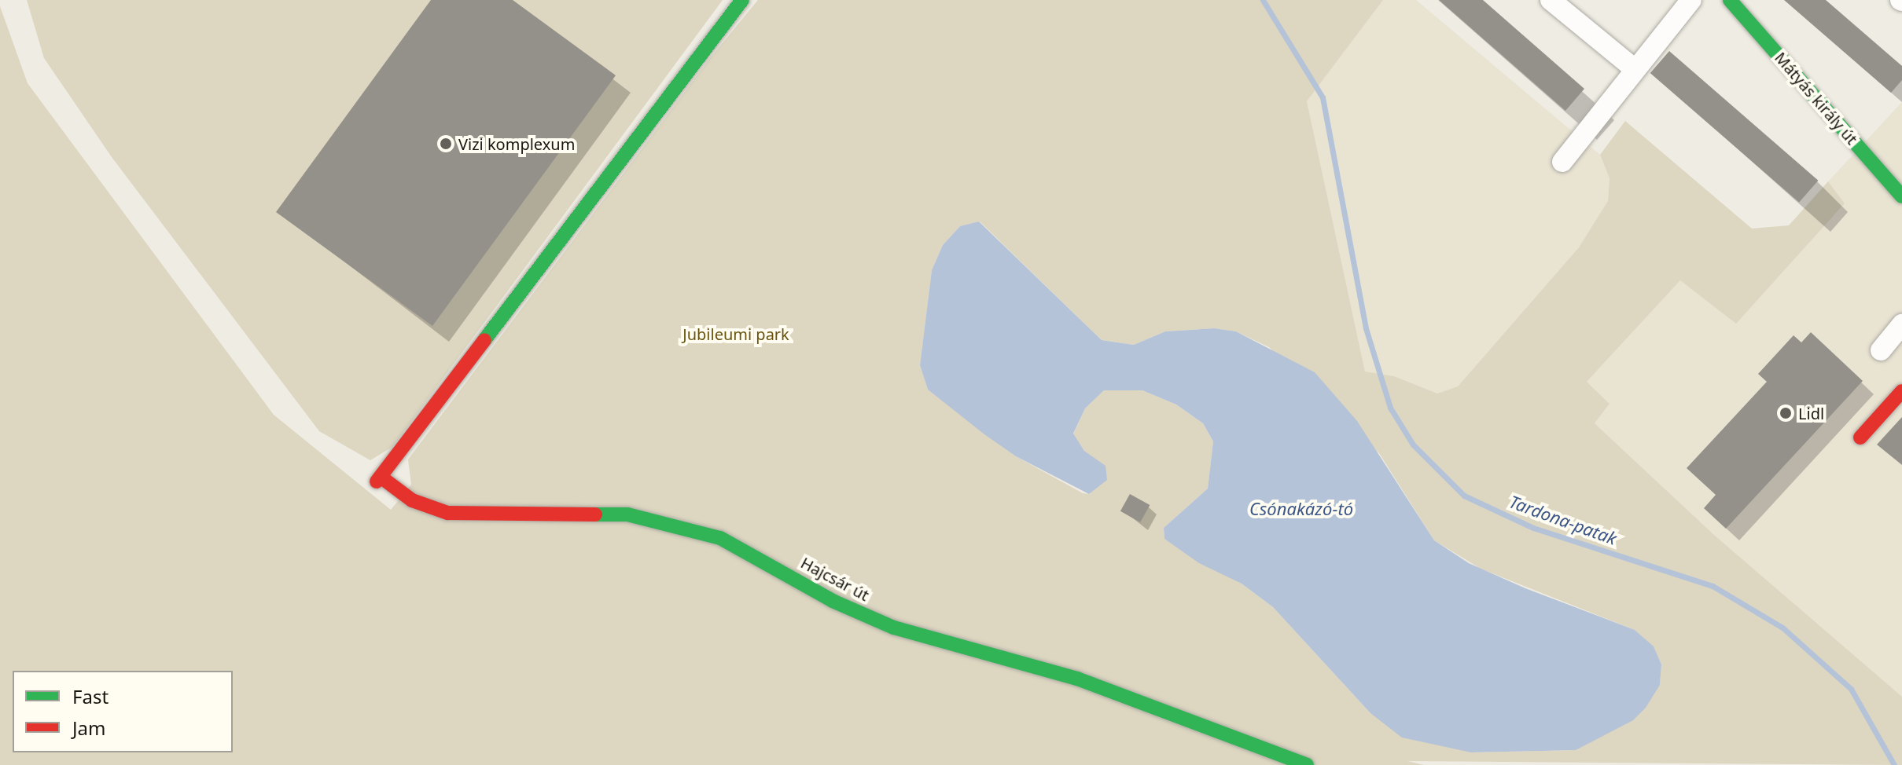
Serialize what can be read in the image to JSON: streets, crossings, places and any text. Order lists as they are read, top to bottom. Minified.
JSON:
{"streets":{"street":["Mátyás király út","Hajcsár út"]},"water":["Csónakázó-tó","Tardona-patak"],"parks":["Jubileumi park"],"places":["Vizi komplexum","Lidl"],"legend":["Fast","Jam"]}
